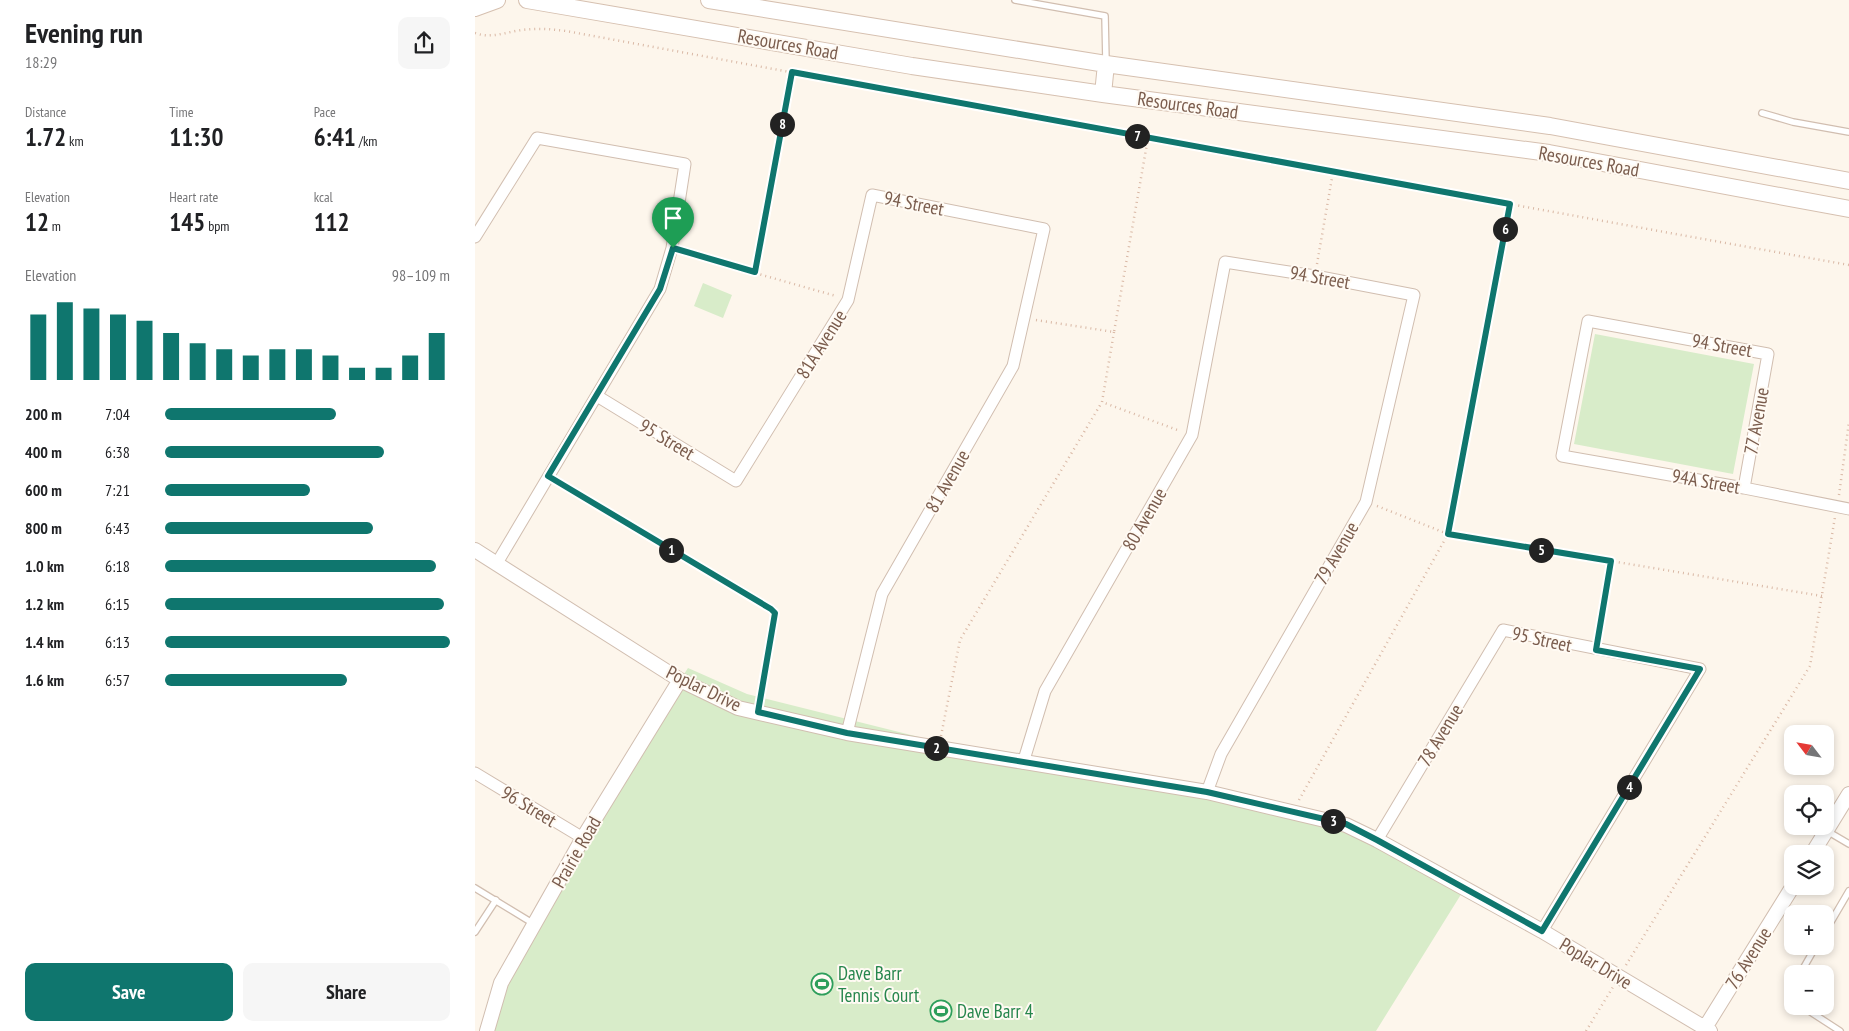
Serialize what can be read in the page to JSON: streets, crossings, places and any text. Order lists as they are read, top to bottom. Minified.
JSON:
{"streets":{"main road":["Resources Road"],"street":["94 Street","81A Avenue","77 Avenue","95 Street","81 Avenue","94A Street","80 Avenue","79 Avenue","Poplar Drive","78 Avenue","96 Street","Prairie Road","76 Avenue"]},"crossings":[["94 Street","81A Avenue"],["94 Street","77 Avenue"],["94 Street","81 Avenue"],["94 Street","94A Street"],["94 Street","80 Avenue"],["94 Street","79 Avenue"],["81A Avenue","95 Street"],["77 Avenue","94A Street"],["95 Street","Poplar Drive"],["95 Street","78 Avenue"],["81 Avenue","Poplar Drive"],["80 Avenue","Poplar Drive"],["79 Avenue","Poplar Drive"],["Poplar Drive","78 Avenue"],["Poplar Drive","Prairie Road"],["Poplar Drive","76 Avenue"],["96 Street","Prairie Road"]],"places":{"sports":["Dave Barr Tennis Court","Dave Barr 4"]},"north":"top left","page":{"heading":["Evening run","18:29"],"stats":[["Distance","1.72 km"],["Time","11:30"],["Pace","6:41 /km"],["Elevation","12 m"],["Heart rate","145 bpm"],["kcal","112"]],"pins":["8","7","6","1","5","2","4","3"],"chart":["Elevation","98–109 m"],"list":[{"name":"200 m","note":"7:04"},{"name":"400 m","note":"6:38"},{"name":"600 m","note":"7:21"},{"name":"800 m","note":"6:43"},{"name":"1.0 km","note":"6:18"},{"name":"1.2 km","note":"6:15"},{"name":"1.4 km","note":"6:13"},{"name":"1.6 km","note":"6:57"}],"map_buttons":["+","−"],"buttons":["Save","Share"]}}
